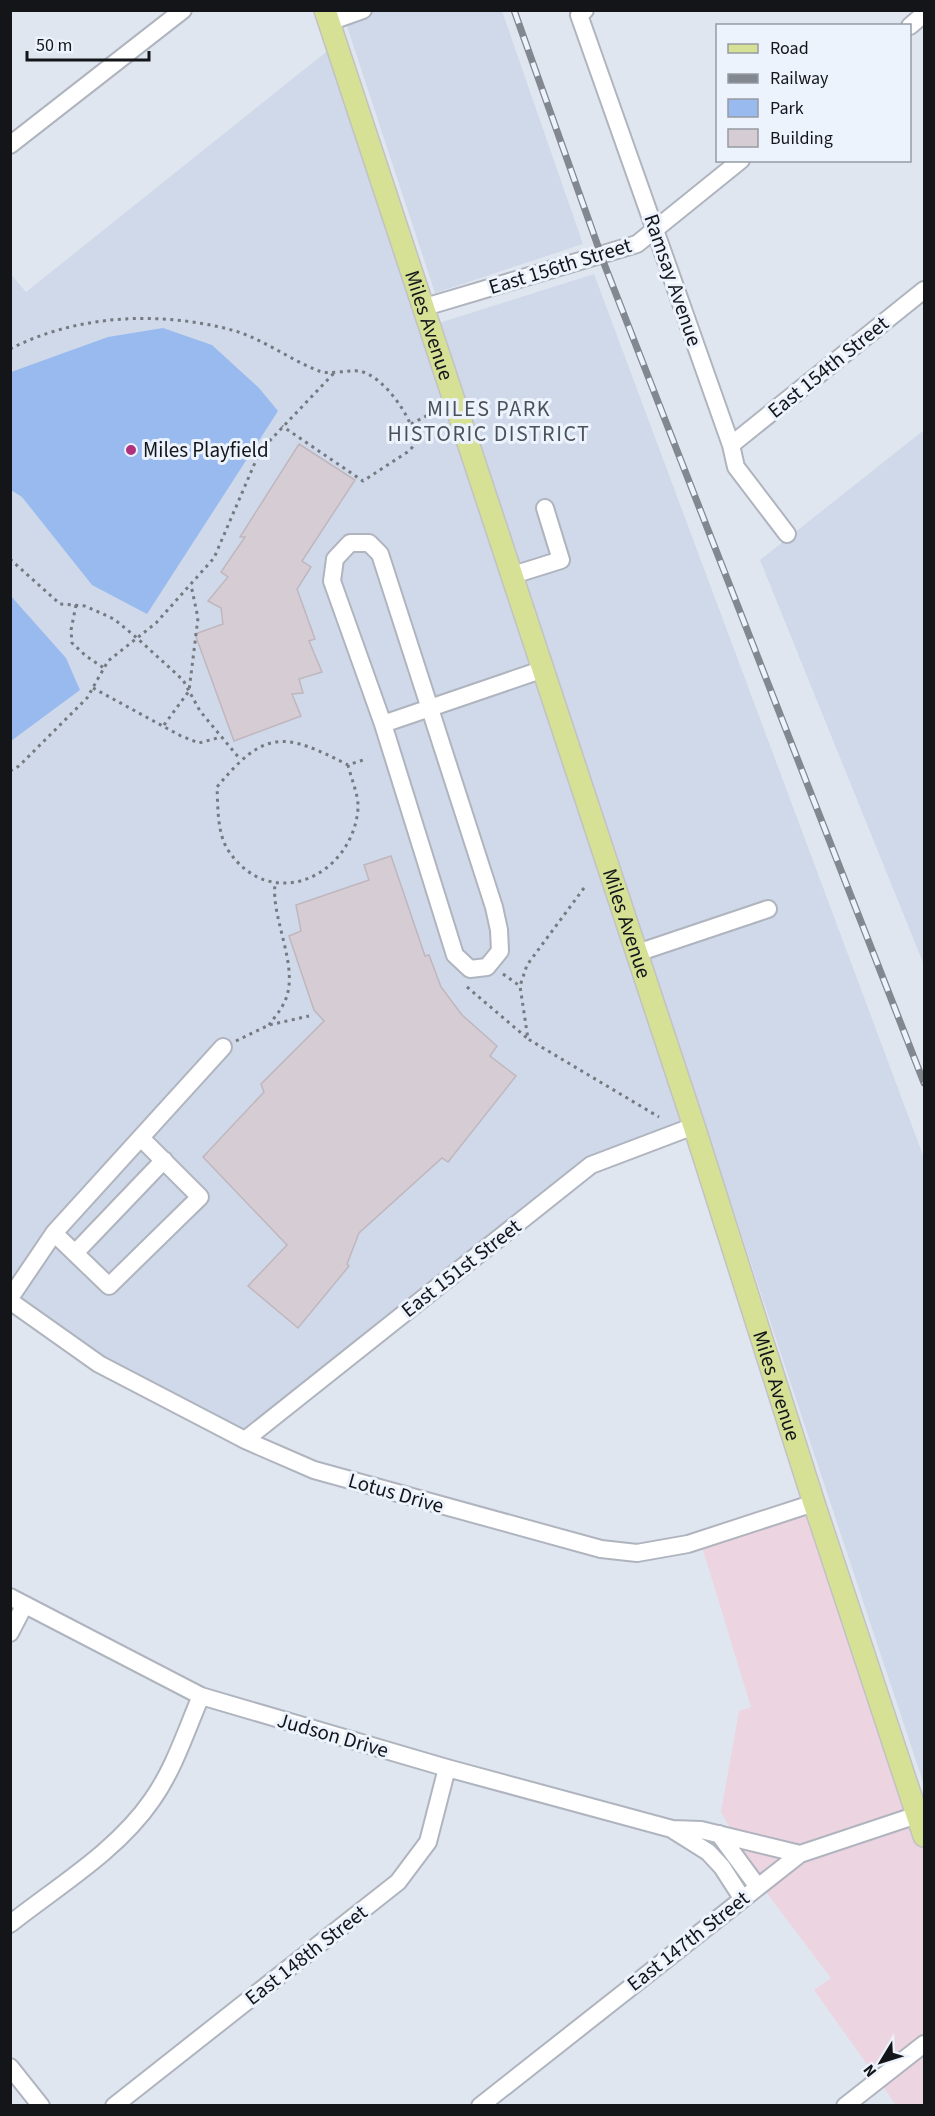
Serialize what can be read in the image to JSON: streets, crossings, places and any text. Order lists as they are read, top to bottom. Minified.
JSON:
{"streets":{"main road":["Miles Avenue"],"street":["East 156th Street","Ramsay Avenue","East 154th Street","East 151st Street","Lotus Drive","Judson Drive","East 147th Street","East 148th Street"]},"crossings":[["East 156th Street","Ramsay Avenue"],["East 156th Street","Miles Avenue"],["Ramsay Avenue","East 154th Street"],["Miles Avenue","East 151st Street"],["Miles Avenue","Lotus Drive"],["Miles Avenue","East 147th Street"],["East 151st Street","Lotus Drive"],["Judson Drive","East 147th Street"],["Judson Drive","East 148th Street"]],"districts":["MILES PARK HISTORIC DISTRICT"],"places":["Miles Playfield"],"legend":["Road","Railway","Park","Building"],"scale_bar":"50 m","north":"bottom left"}
